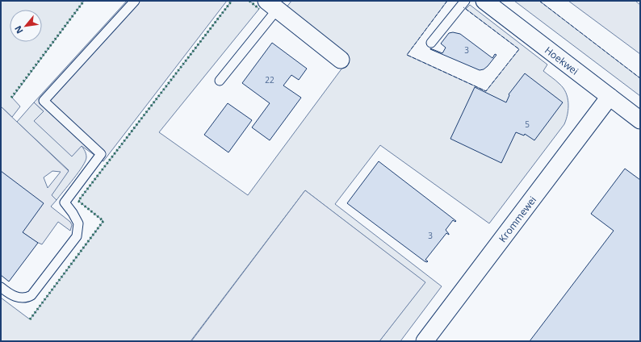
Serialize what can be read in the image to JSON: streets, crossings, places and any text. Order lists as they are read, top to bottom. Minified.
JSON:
{"streets":{"street":["Hoekwei","Krommewei"]},"crossings":[["Hoekwei","Krommewei"]],"house_numbers":["3","22","5","3"],"north":"bottom left"}
